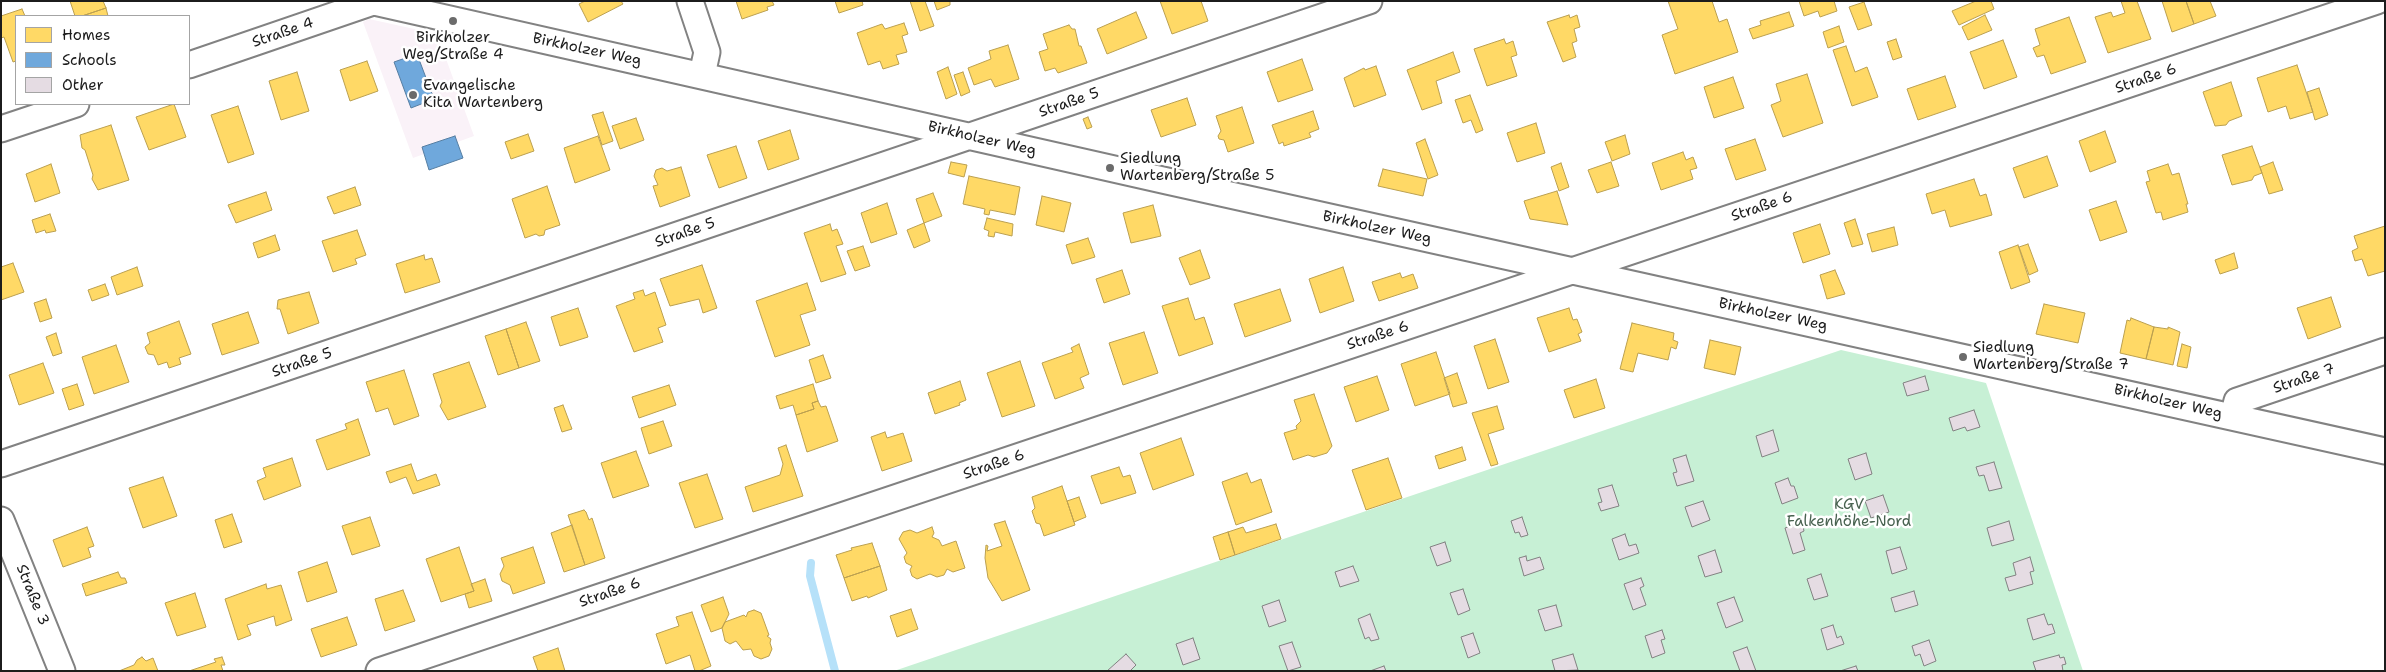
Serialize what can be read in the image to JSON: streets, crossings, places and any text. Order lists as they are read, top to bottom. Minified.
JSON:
{"streets":{"street":["Straße 4","Birkholzer Weg","Straße 6","Straße 5","Straße 7","Straße 3"]},"crossings":[["Straße 4","Birkholzer Weg"],["Birkholzer Weg","Straße 6"],["Birkholzer Weg","Straße 5"],["Birkholzer Weg","Straße 7"]],"parks":["KGV Falkenhöhe-Nord"],"places":["Birkholzer Weg/Straße 4","Evangelische Kita Wartenberg","Siedlung Wartenberg/Straße 5","Siedlung Wartenberg/Straße 7"],"legend":["Homes","Schools","Other"]}
